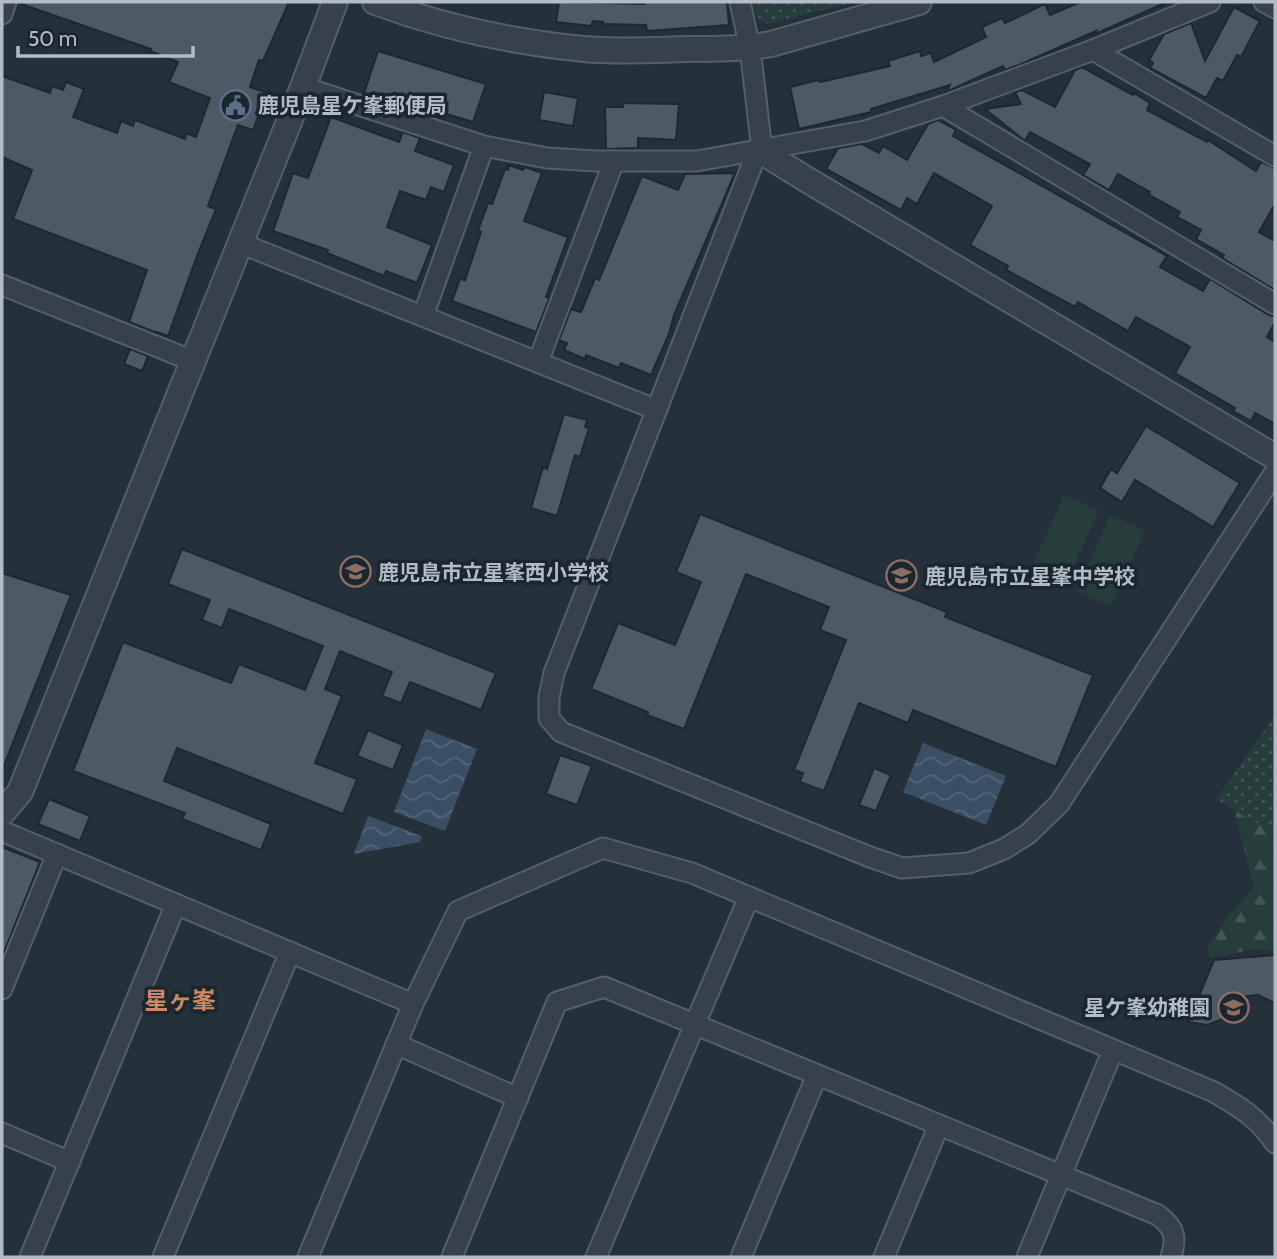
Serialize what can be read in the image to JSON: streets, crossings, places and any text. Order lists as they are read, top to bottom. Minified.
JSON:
{"districts":["星ヶ峯"],"places":{"public building":["鹿児島星ケ峯郵便局"],"school or university":["鹿児島市立星峯西小学校","鹿児島市立星峯中学校","星ケ峯幼稚園"]},"scale_bar":"50 m"}
